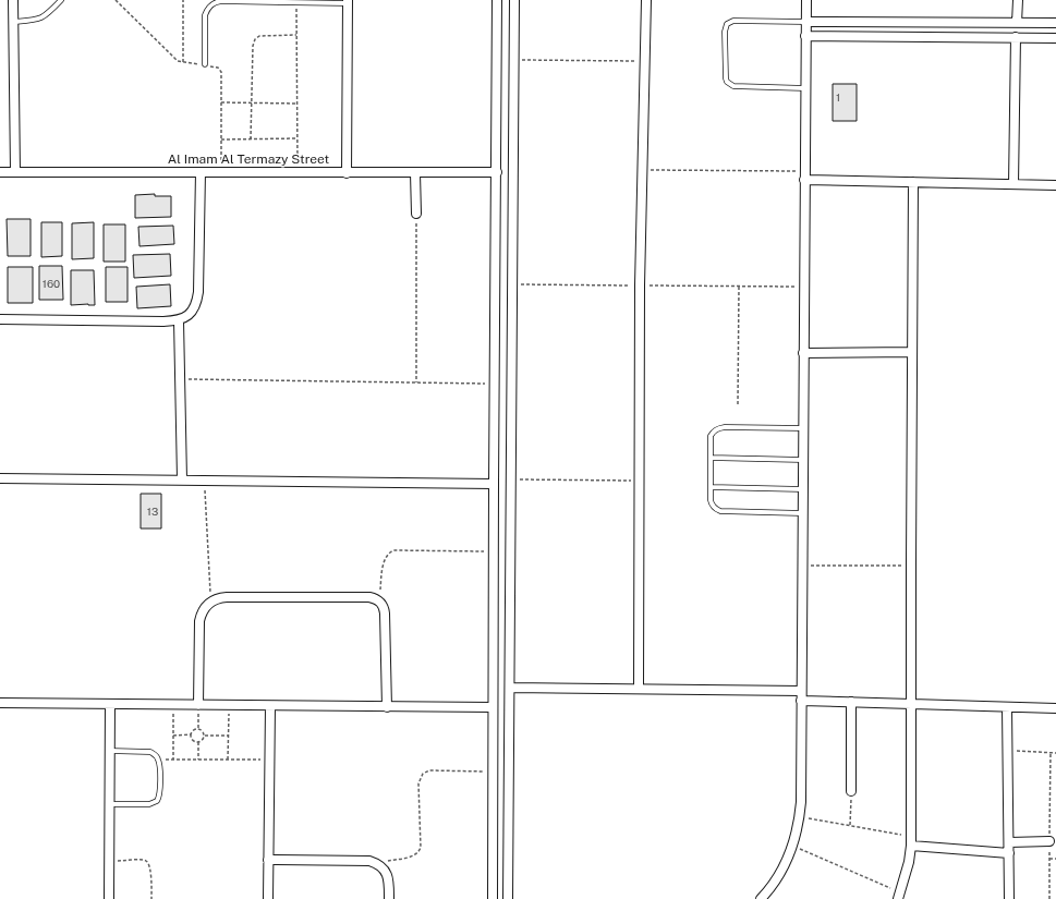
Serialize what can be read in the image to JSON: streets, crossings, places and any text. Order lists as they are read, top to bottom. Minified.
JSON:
{"streets":{"street":["Al Imam Al Termazy Street"]},"house_numbers":["1","160","13"]}
